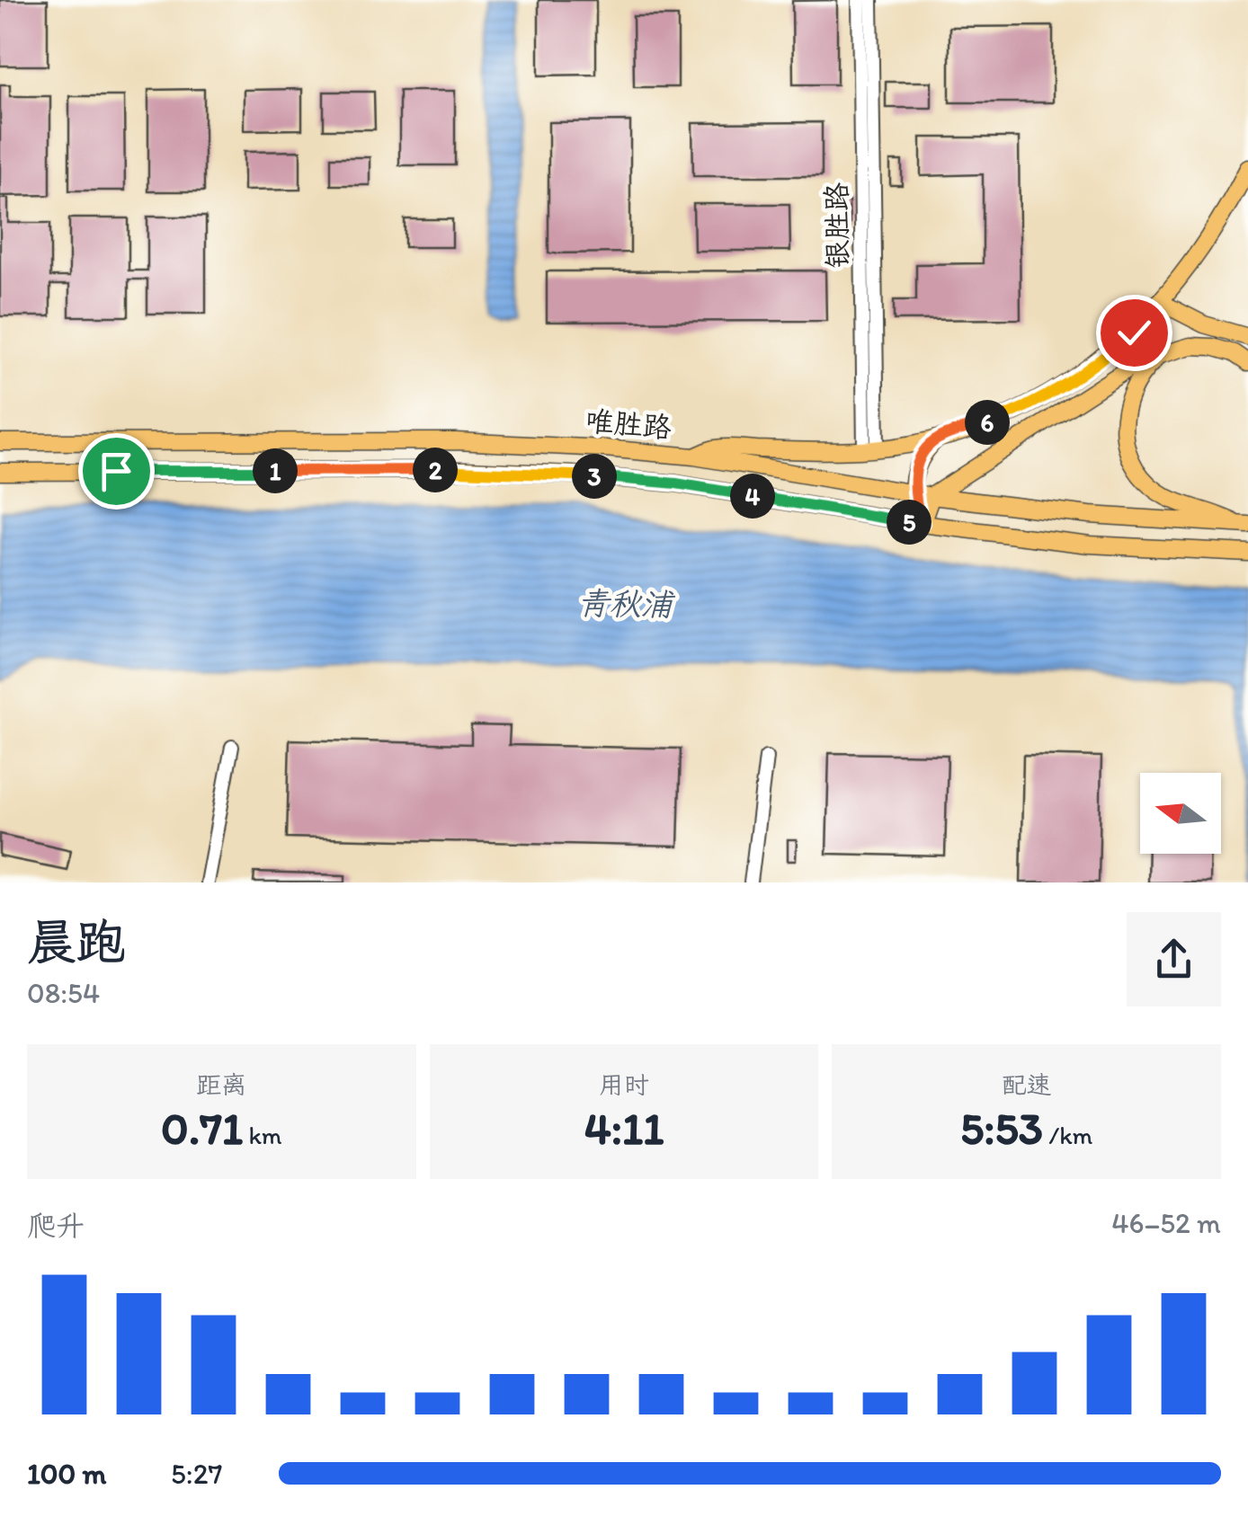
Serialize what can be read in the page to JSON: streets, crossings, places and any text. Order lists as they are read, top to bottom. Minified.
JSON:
{"streets":{"main road":["唯胜路"],"street":["银胜路"]},"water":["青秋浦"],"north":"left","page":{"pins":["6","2","1","3","4","5"],"heading":["晨跑","08:54"],"stats":[["距离","0.71 km"],["用时","4:11"],["配速","5:53 /km"]],"chart":["爬升","46–52 m"],"list":[{"name":"100 m","note":"5:27"}]}}
